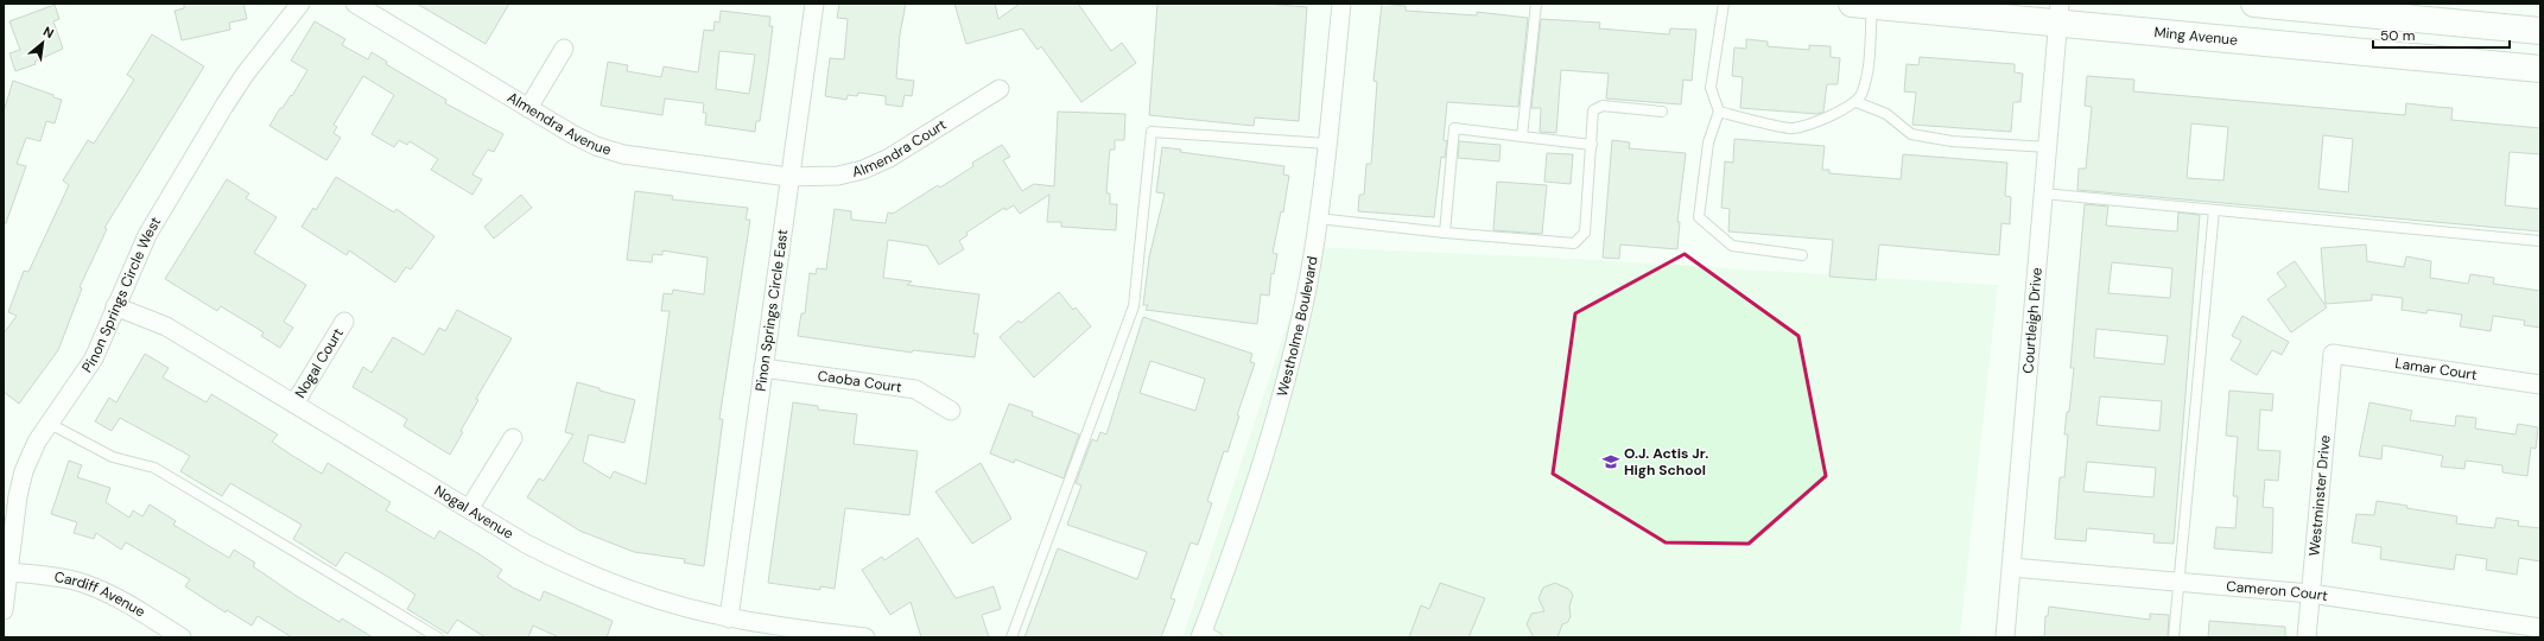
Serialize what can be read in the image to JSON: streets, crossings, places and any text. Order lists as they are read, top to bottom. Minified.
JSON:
{"streets":{"main road":["Ming Avenue"],"street":["Almendra Avenue","Almendra Court","Pinon Springs Circle West","Pinon Springs Circle East","Courtleigh Drive","Westholme Boulevard","Nogal Court","Lamar Court","Caoba Court","Westminster Drive","Nogal Avenue","Cameron Court","Cardiff Avenue"]},"crossings":[["Ming Avenue","Courtleigh Drive"],["Almendra Avenue","Almendra Court"],["Almendra Avenue","Pinon Springs Circle East"],["Almendra Court","Pinon Springs Circle East"],["Pinon Springs Circle West","Nogal Avenue"],["Pinon Springs Circle West","Cardiff Avenue"],["Pinon Springs Circle East","Caoba Court"],["Pinon Springs Circle East","Nogal Avenue"],["Courtleigh Drive","Cameron Court"],["Nogal Court","Nogal Avenue"],["Lamar Court","Westminster Drive"],["Westminster Drive","Cameron Court"]],"places":{"school or university":["O.J. Actis Jr. High School"]},"scale_bar":"50 m","north":"top right"}
